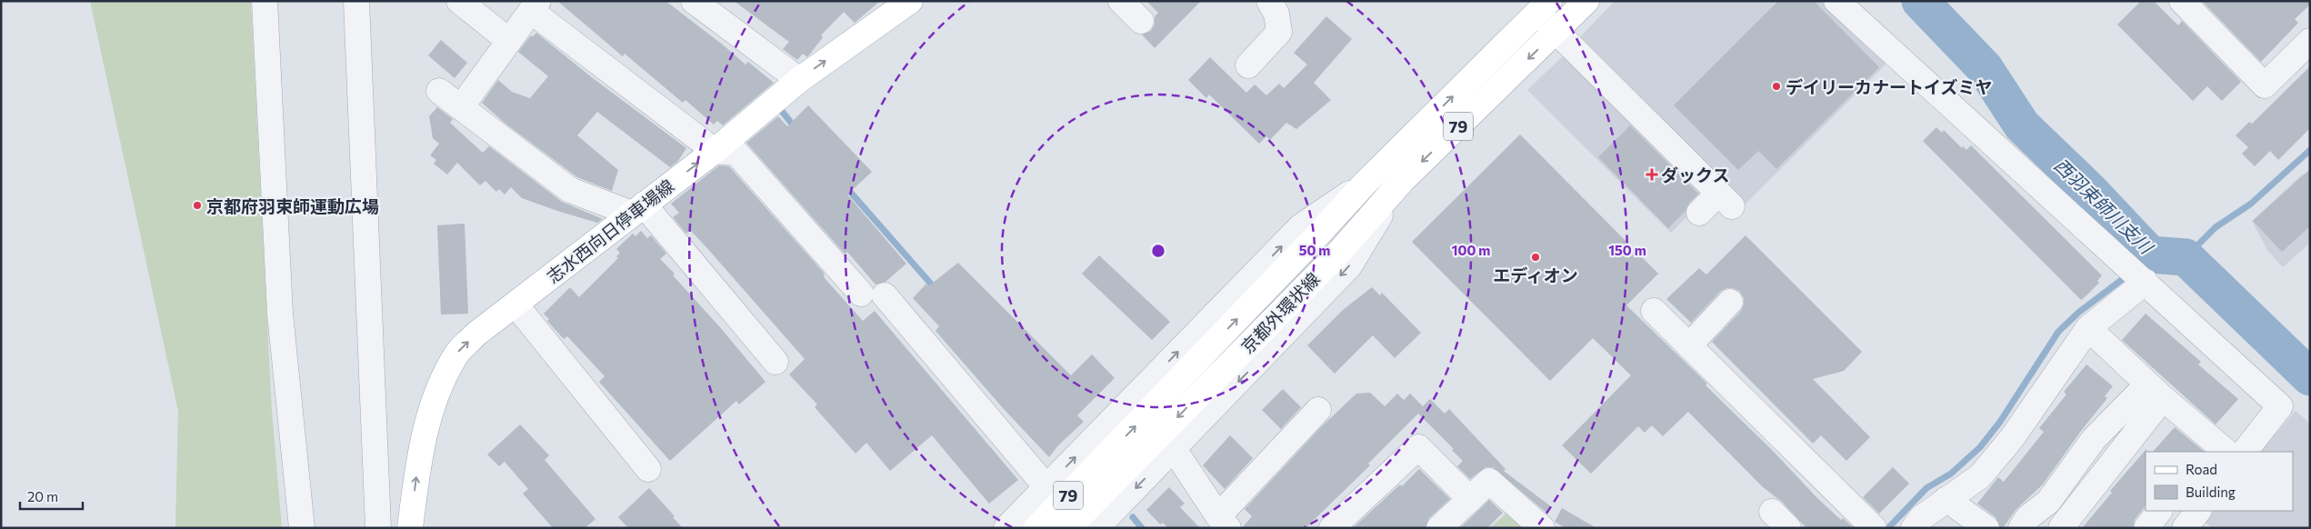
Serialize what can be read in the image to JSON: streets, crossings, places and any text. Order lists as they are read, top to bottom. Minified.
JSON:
{"streets":{"main road":["79","志水西向日停車場線","京都外環状線"]},"one_way":["志水西向日停車場線"],"water":["西羽束師川支川"],"places":{"other":["デイリーカナートイズミヤ","京都府羽束師運動広場","エディオン"],"health":["ダックス"]},"legend":["Road","Building"],"scale_bar":"20 m","rings":["50 m","100 m","150 m"]}
